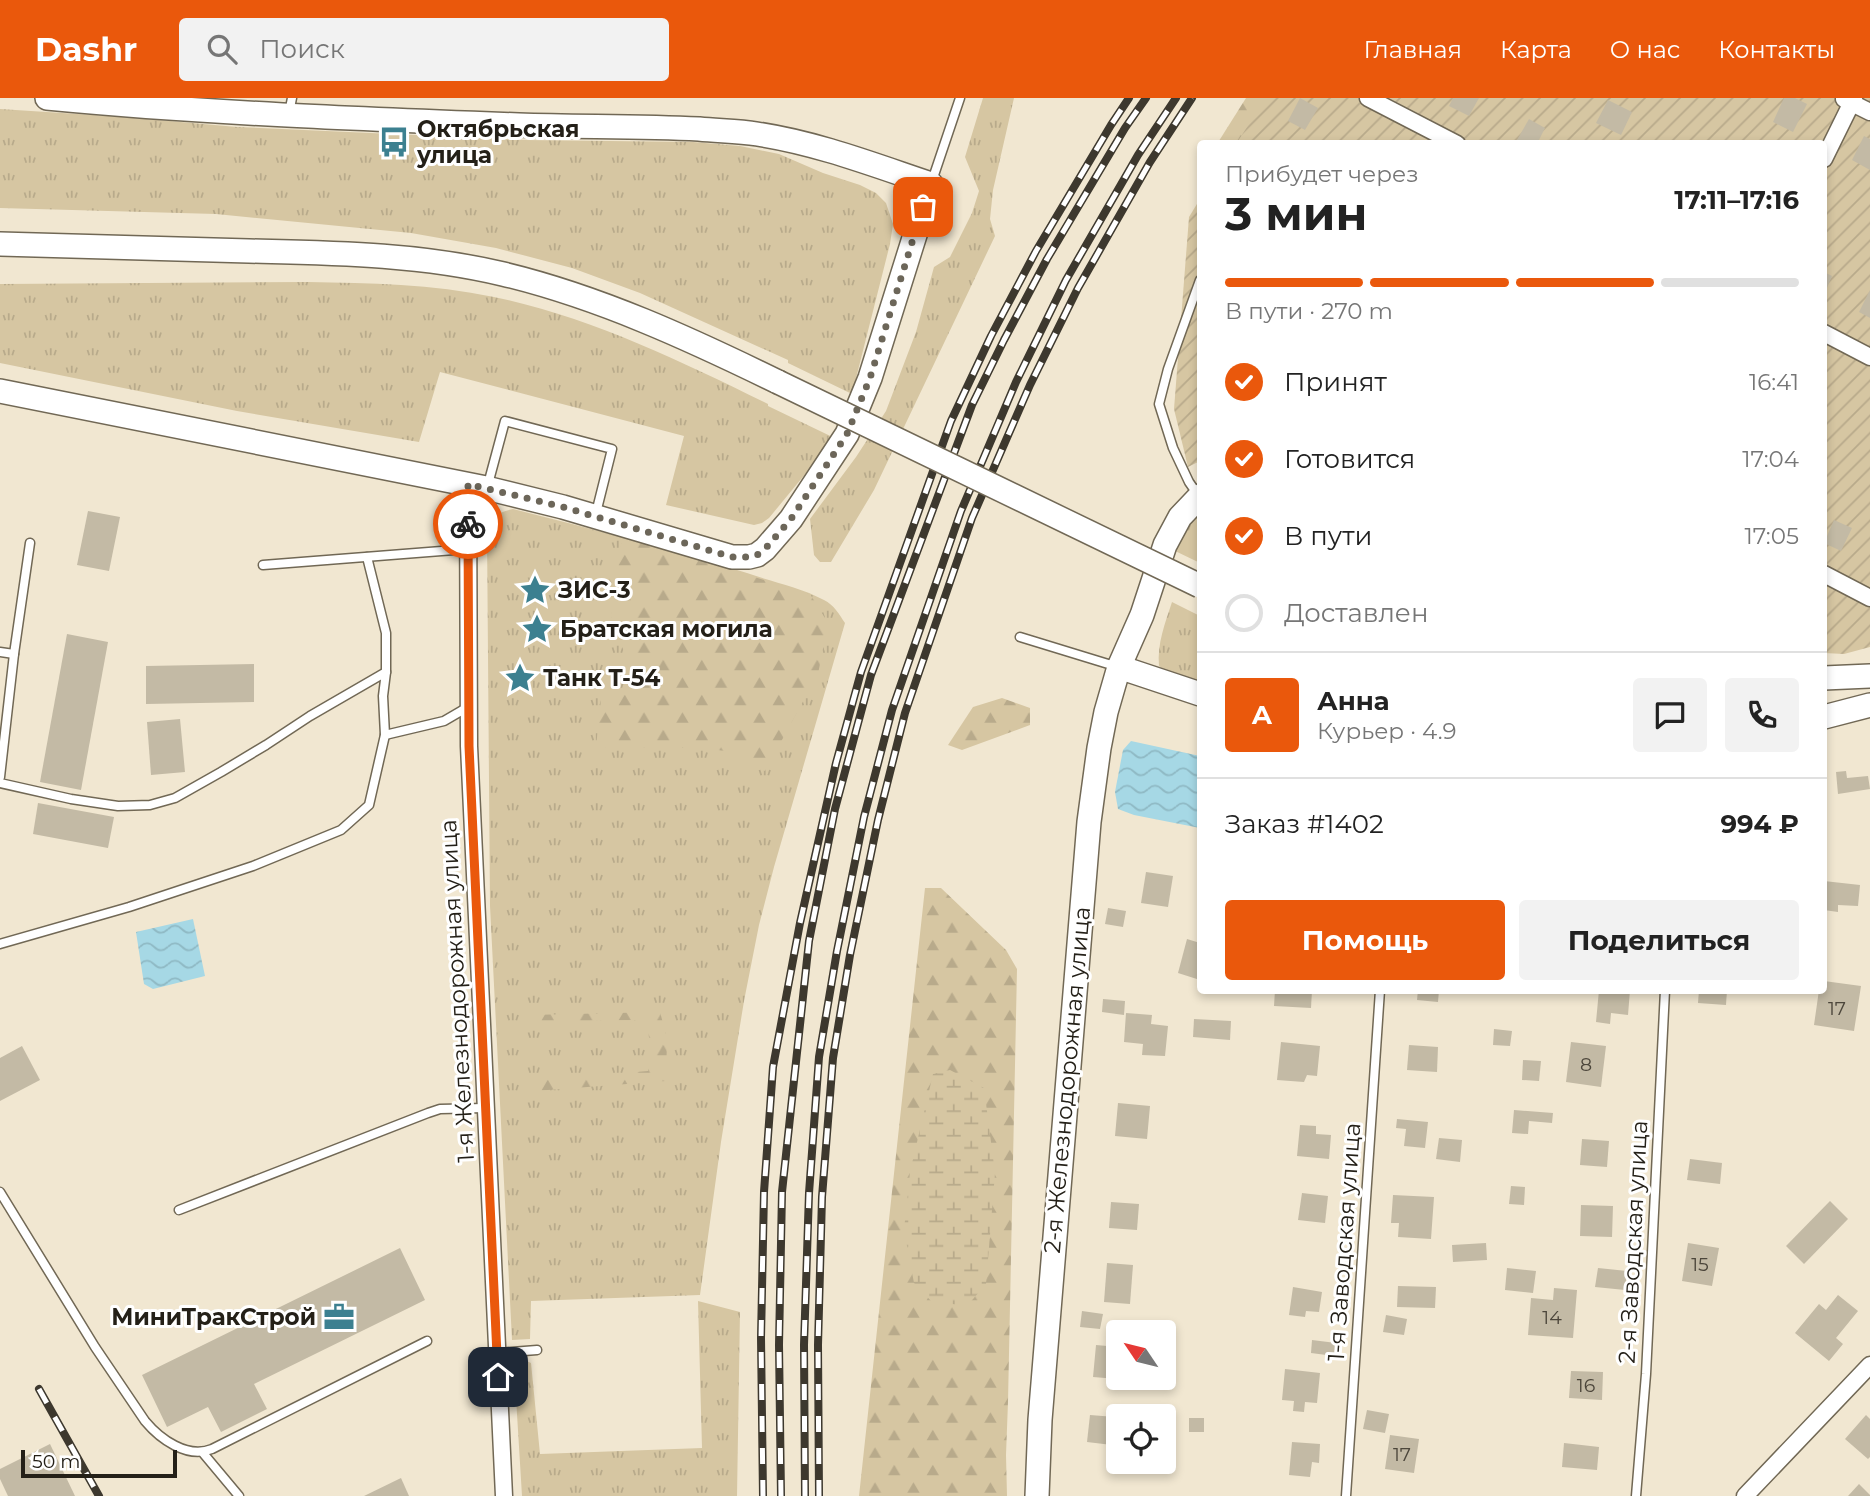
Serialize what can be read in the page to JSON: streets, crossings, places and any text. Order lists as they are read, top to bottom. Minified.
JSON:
{"streets":{"street":["1-я Железнодорожная улица","2-я Железнодорожная улица"],"lane":["1-я Заводская улица","2-я Заводская улица"]},"places":{"bus stop":["Октябрьская улица"],"place":["ЗИС-3","Братская могила","Танк Т-54"],"office":["МиниТракСтрой"]},"house_numbers":["17","8","15","14","16","17"],"scale_bar":"50 m","north":"top left","page":{"header":"Dashr","search":"Поиск","nav":["Главная","Карта","О нас","Контакты"],"heading":["3 мин","Прибудет через","17:11–17:16"],"panel":["Анна","Курьер · 4.9","Заказ #1402","994 ₽"],"bar":"В пути · 270 m","list":[["Принят","16:41"],["Готовится","17:04"],["В пути","17:05"],"Доставлен"],"round":"А","buttons":["Помощь","Поделиться"],"scale":"50 m"}}
